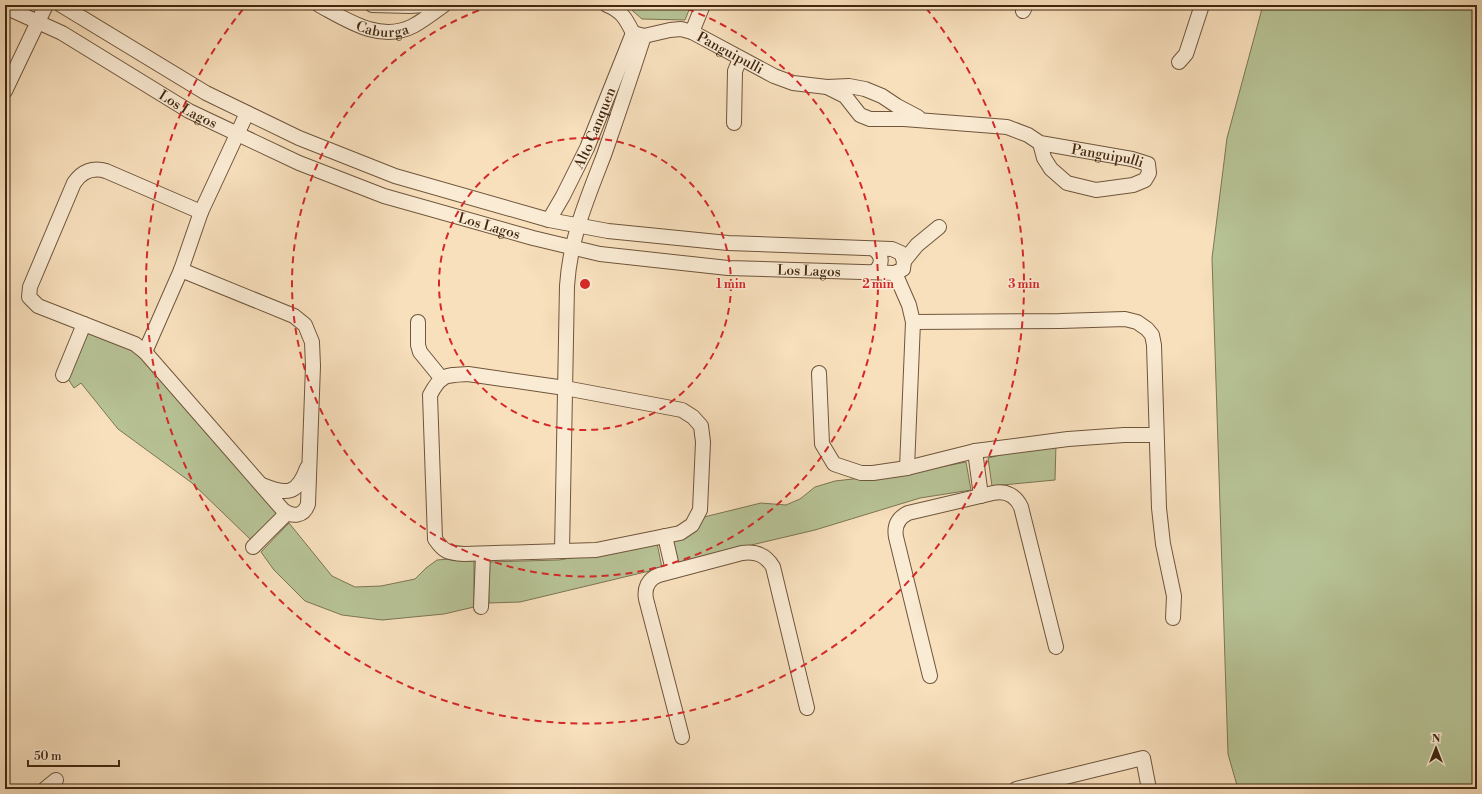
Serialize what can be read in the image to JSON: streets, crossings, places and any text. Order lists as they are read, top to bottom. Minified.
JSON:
{"streets":{"street":["Caburga","Panguipulli","Los Lagos","Alto Canquen"]},"crossings":[["Panguipulli","Alto Canquen"],["Los Lagos","Alto Canquen"]],"scale_bar":"50 m","north":"top","rings":["1 min","2 min","3 min"]}
